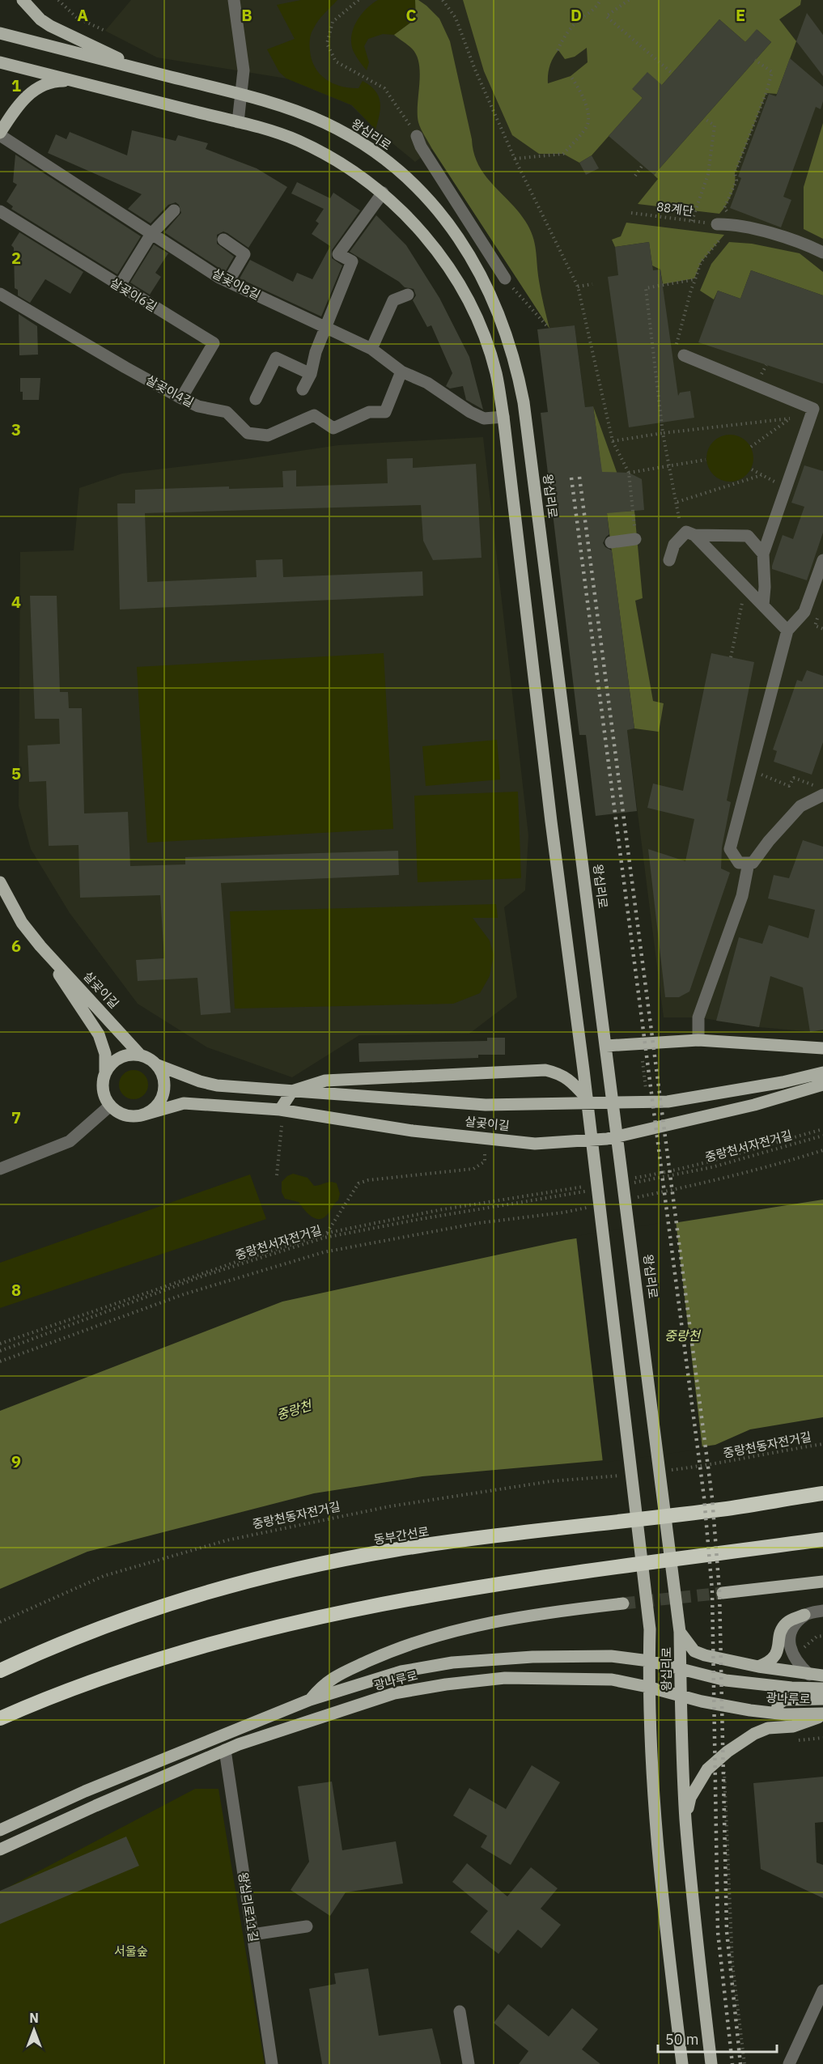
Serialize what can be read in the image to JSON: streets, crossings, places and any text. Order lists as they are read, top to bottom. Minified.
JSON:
{"streets":{"highway":["동부간선로"],"main road":["왕십리로","살곶이길","광나루로"],"street":["살곶이8길","살곶이6길","살곶이4길","왕십리로11길"],"path":["88계단","중랑천서자전거길","중랑천동자전거길"]},"crossings":[["왕십리로","살곶이8길"],["왕십리로","광나루로"],["살곶이8길","살곶이4길"],["살곶이6길","살곶이4길"],["광나루로","왕십리로11길"]],"water":["중랑천"],"parks":["서울숲"],"scale_bar":"50 m","north":"top","grid":{"columns":["A","B","C","D","E"],"rows":["1","2","3","4","5","6","7","8","9"]}}
